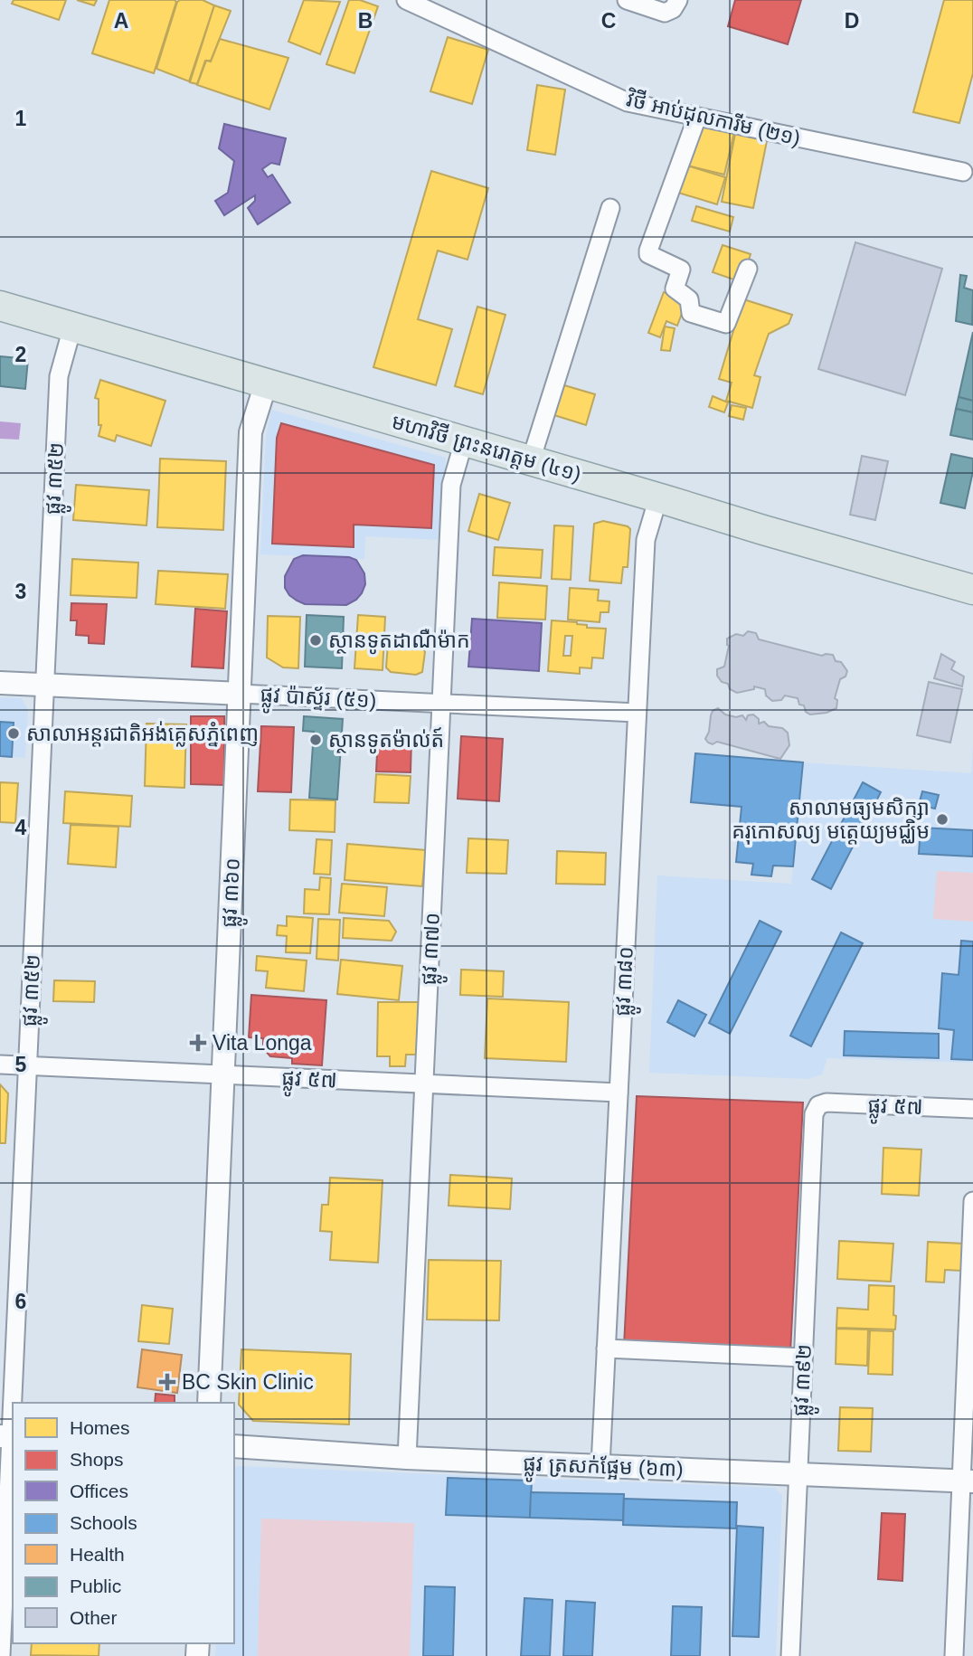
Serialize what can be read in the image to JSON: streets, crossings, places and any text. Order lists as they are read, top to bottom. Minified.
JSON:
{"streets":{"main road":["មហាវិថី ព្រះនរោត្តម (៤១)"],"street":["វិថី អាប់ដុលការីម (២១)","ផ្លូវ ៣៥២","ផ្លូវ ប៉ាស្ទ័រ (៥១)","ផ្លូវ ៣៦០","ផ្លូវ ៣៧០","ផ្លូវ ៣៨០","ផ្លូវ ៥៧","ផ្លូវ ៣៩២","ផ្លូវ ត្រសក់ផ្អែម (៦៣)"]},"crossings":[["មហាវិថី ព្រះនរោត្តម (៤១)","ផ្លូវ ៣៥២"],["មហាវិថី ព្រះនរោត្តម (៤១)","ផ្លូវ ៣៦០"],["មហាវិថី ព្រះនរោត្តម (៤១)","ផ្លូវ ៣៧០"],["មហាវិថី ព្រះនរោត្តម (៤១)","ផ្លូវ ៣៨០"],["ផ្លូវ ៣៥២","ផ្លូវ ប៉ាស្ទ័រ (៥១)"],["ផ្លូវ ៣៥២","ផ្លូវ ៥៧"],["ផ្លូវ ប៉ាស្ទ័រ (៥១)","ផ្លូវ ៣៦០"],["ផ្លូវ ប៉ាស្ទ័រ (៥១)","ផ្លូវ ៣៧០"],["ផ្លូវ ប៉ាស្ទ័រ (៥១)","ផ្លូវ ៣៨០"],["ផ្លូវ ៣៦០","ផ្លូវ ៥៧"],["ផ្លូវ ៣៧០","ផ្លូវ ៥៧"],["ផ្លូវ ៣៧០","ផ្លូវ ត្រសក់ផ្អែម (៦៣)"],["ផ្លូវ ៣៨០","ផ្លូវ ៥៧"],["ផ្លូវ ៣៨០","ផ្លូវ ត្រសក់ផ្អែម (៦៣)"],["ផ្លូវ ៥៧","ផ្លូវ ៣៩២"],["ផ្លូវ ៣៩២","ផ្លូវ ត្រសក់ផ្អែម (៦៣)"]],"places":{"other":["ស្ថានទូតដាណឺម៉ាក","សាលាអន្តរជាតិអង់គ្លេសភ្នំពេញ","ស្ថានទូតម៉ាល់ត៍","សាលាមធ្យមសិក្សា គរុកោសល្យ មត្តេយ្យមជ្ឈិម"],"health":["Vita Longa","BC Skin Clinic"]},"legend":["Homes","Shops","Offices","Schools","Health","Public","Other"],"grid":{"columns":["A","B","C","D"],"rows":["1","2","3","4","5","6"]}}
